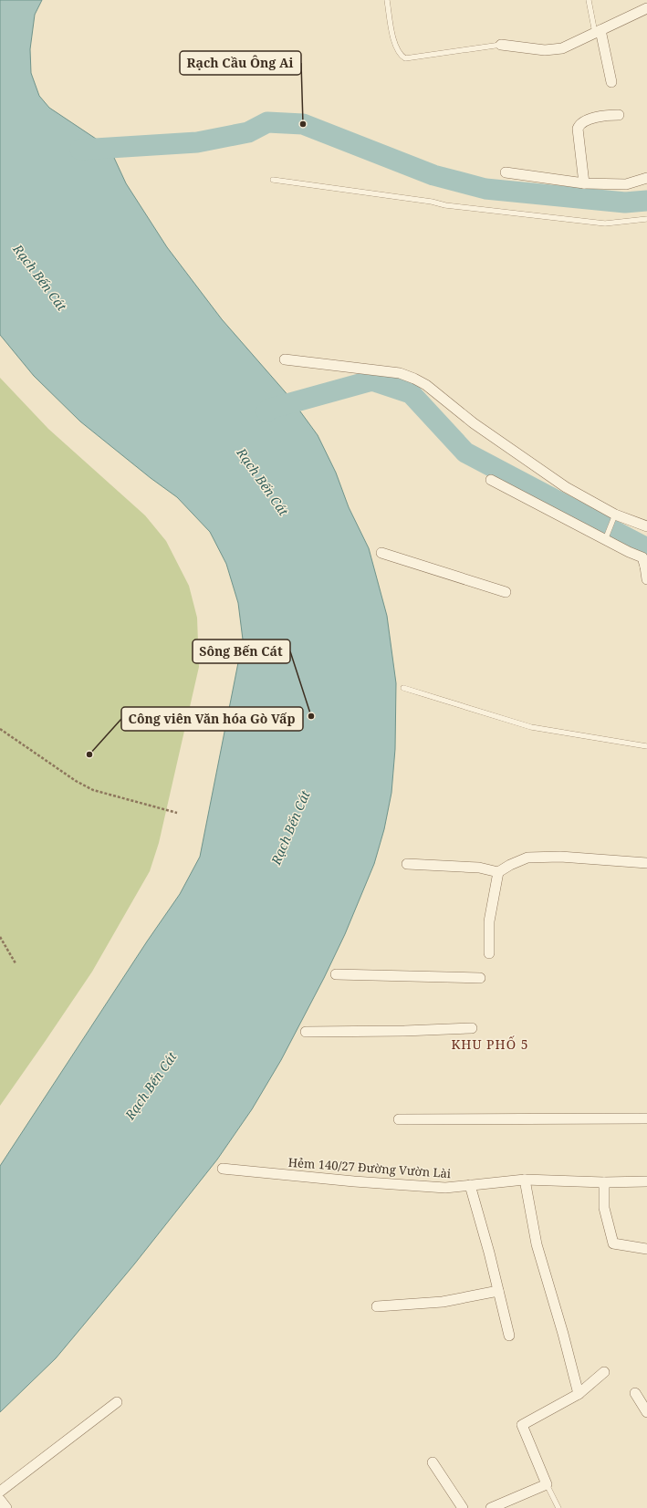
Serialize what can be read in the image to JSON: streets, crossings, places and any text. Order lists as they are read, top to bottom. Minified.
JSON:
{"streets":{"street":["Hẻm 140/27 Đường Vườn Lài"]},"districts":["KHU PHỐ 5"],"water":["Rạch Bến Cát"],"places":["Rạch Cầu Ông Ai","Sông Bến Cát","Công viên Văn hóa Gò Vấp"]}
